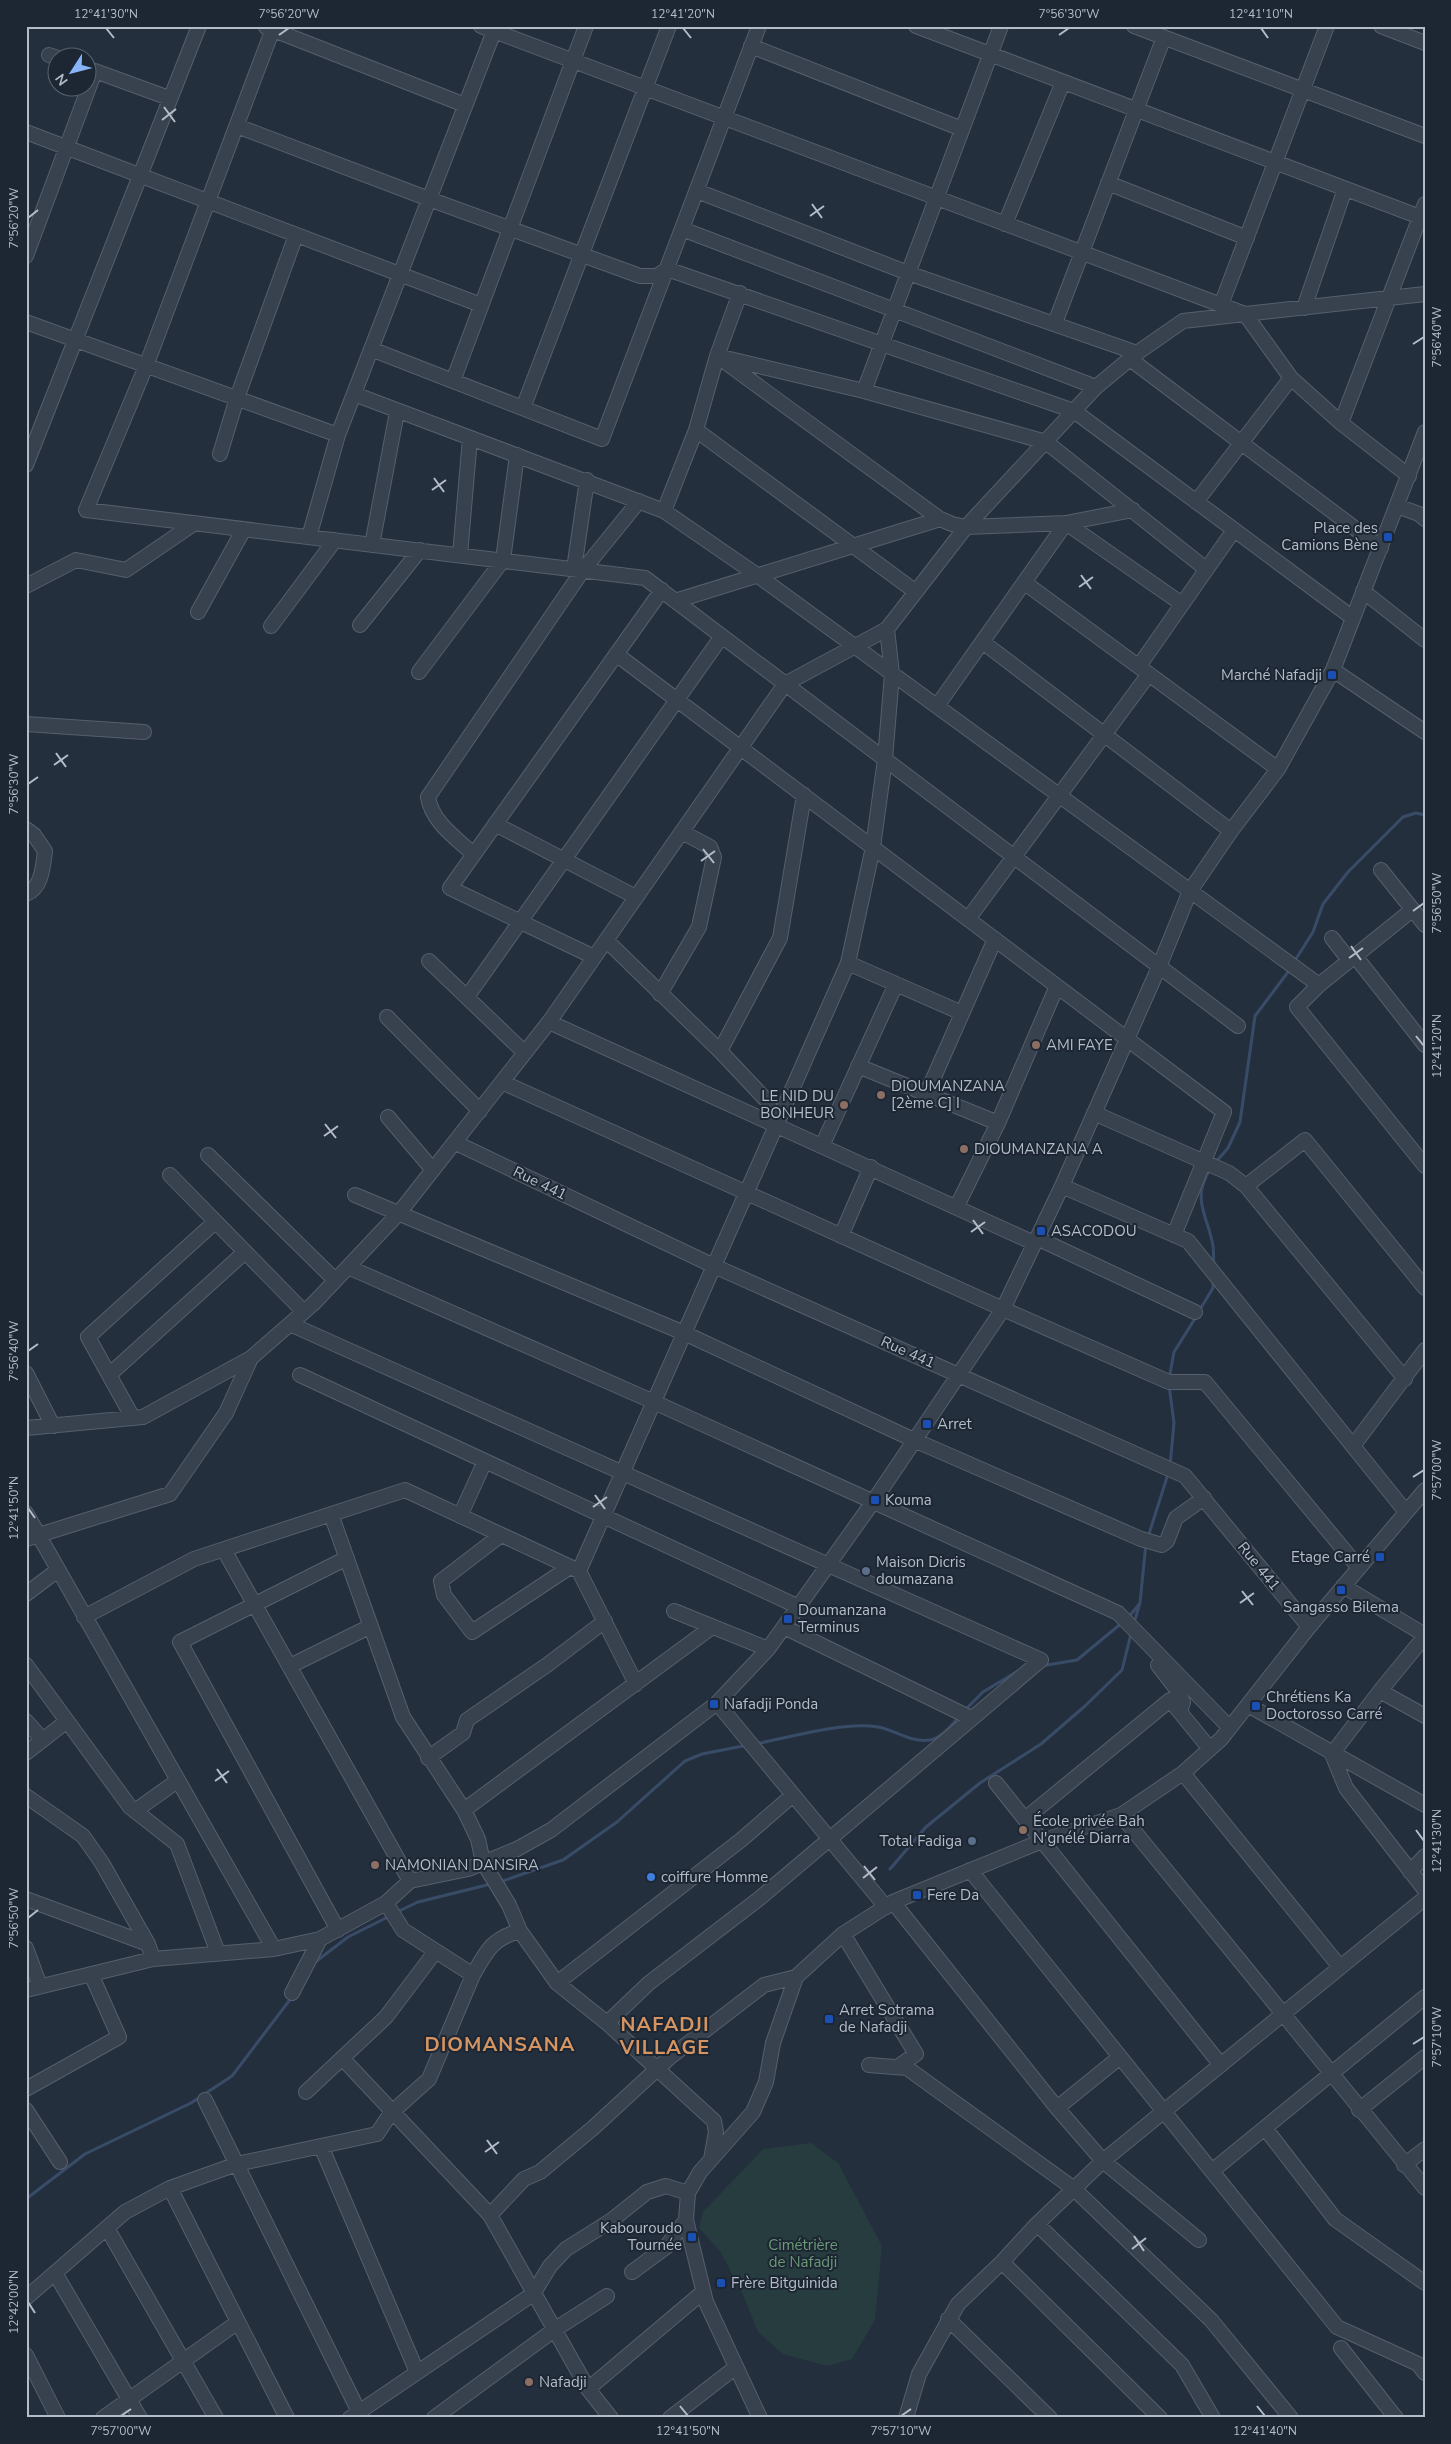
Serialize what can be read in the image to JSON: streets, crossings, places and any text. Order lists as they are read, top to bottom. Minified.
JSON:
{"streets":{"street":["Rue 441"]},"districts":["NAFADJI VILLAGE","DIOMANSANA"],"parks":["Cimétrière de Nafadji"],"places":{"transit":["Place des Camions Bène","Marché Nafadji","ASACODOU","Arret","Kouma","Etage Carré","Sangasso Bilema","Doumanzana Terminus","Nafadji Ponda","Chrétiens Ka Doctorosso Carré","Fere Da","Arret Sotrama de Nafadji","Kabouroudo Tournée","Frère Bitguinida"],"other":["AMI FAYE","DIOUMANZANA [2ème C] I","LE NID DU BONHEUR","DIOUMANZANA A","Maison Dicris doumazana","École privée Bah N'gnélé Diarra","Total Fadiga","NAMONIAN DANSIRA","coiffure Homme","Nafadji"]},"north":"bottom left","coordinates":["12°41'30\"N","7°56'20\"W","12°41'20\"N","7°56'30\"W","12°41'10\"N","7°56'40\"W","7°56'50\"W","7°57'00\"W","12°41'50\"N","7°57'10\"W","12°42'00\"N","12°41'40\"N"]}
